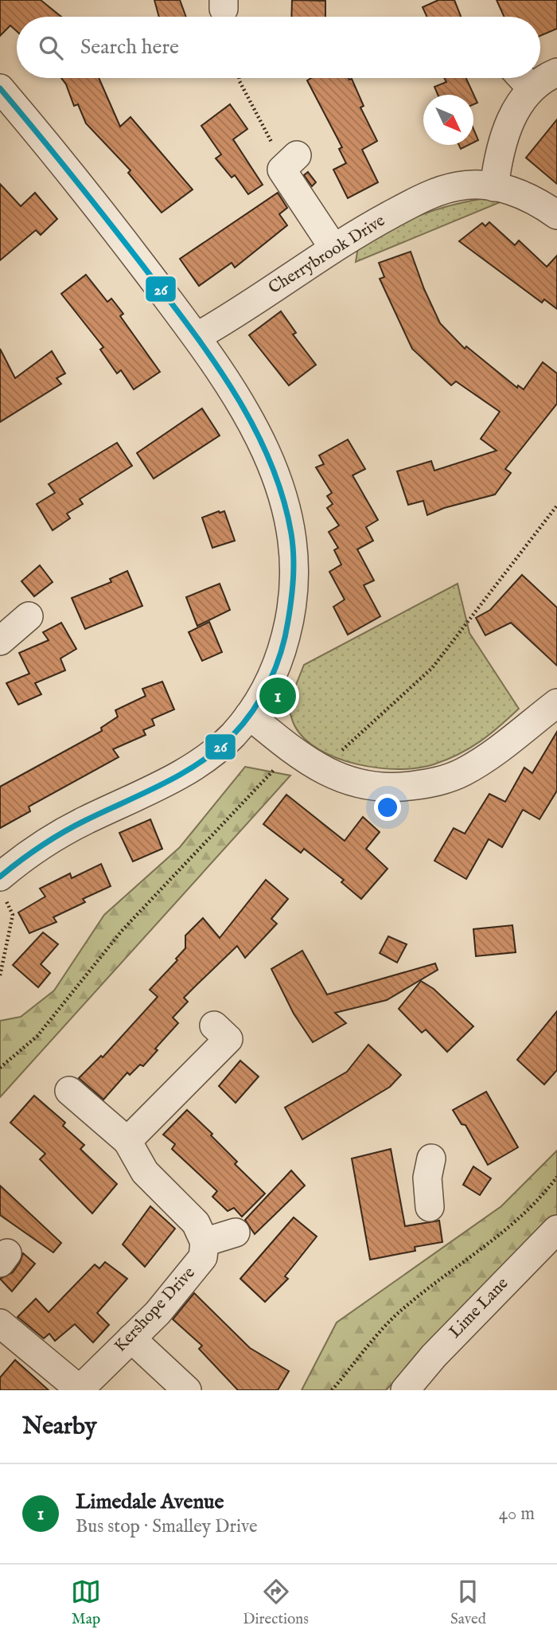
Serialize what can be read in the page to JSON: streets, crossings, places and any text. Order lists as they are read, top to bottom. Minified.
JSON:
{"streets":{"street":["Cherrybrook Drive","Lime Lane","Kershope Drive"]},"lines":["transit line 26"],"north":"bottom right","page":{"search":"Search here","pins":"1","heading":"Nearby","list":[{"mark":"1","name":"Limedale Avenue","note":"Bus stop · Smalley Drive","value":"40 m"}],"nav":["Map","Directions","Saved"]}}
